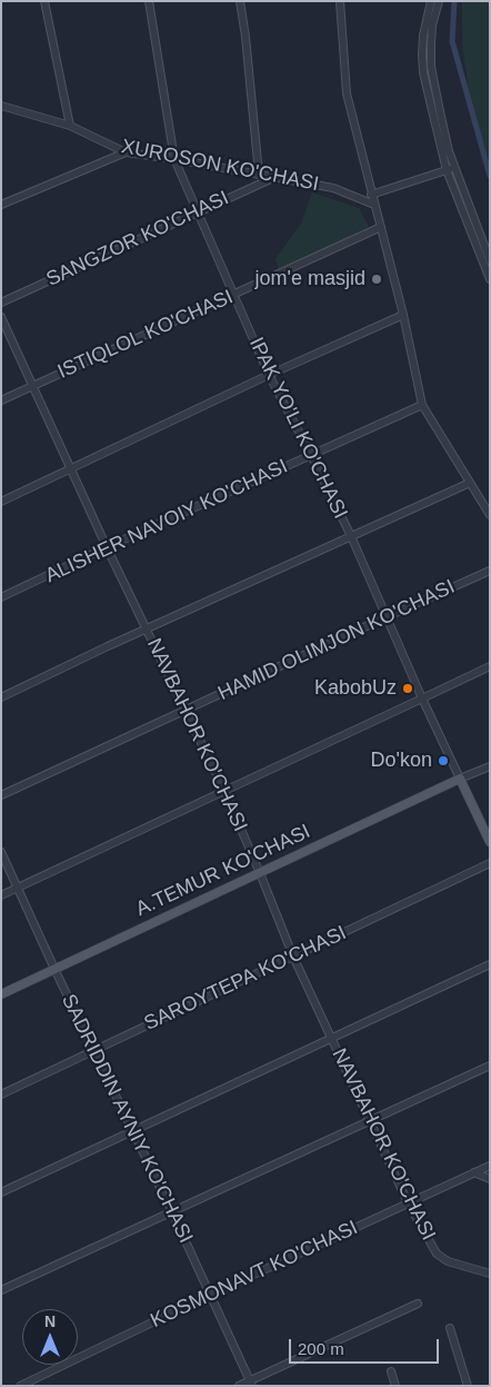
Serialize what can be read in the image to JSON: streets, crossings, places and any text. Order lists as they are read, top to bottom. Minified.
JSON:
{"streets":{"main road":["A.TEMUR KO'CHASI"],"street":["XUROSON KO'CHASI","SANGZOR KO'CHASI","ISTIQLOL KO'CHASI","IPAK YO'LI KO'CHASI","ALISHER NAVOIY KO'CHASI","HAMID OLIMJON KO'CHASI","NAVBAHOR KO'CHASI","SAROYTEPA KO'CHASI","SADRIDDIN AYNIY KO'CHASI","KOSMONAVT KO'CHASI"]},"crossings":[["XUROSON KO'CHASI","SANGZOR KO'CHASI"],["XUROSON KO'CHASI","IPAK YO'LI KO'CHASI"],["SANGZOR KO'CHASI","IPAK YO'LI KO'CHASI"],["ISTIQLOL KO'CHASI","IPAK YO'LI KO'CHASI"],["ISTIQLOL KO'CHASI","NAVBAHOR KO'CHASI"],["IPAK YO'LI KO'CHASI","ALISHER NAVOIY KO'CHASI"],["IPAK YO'LI KO'CHASI","HAMID OLIMJON KO'CHASI"],["IPAK YO'LI KO'CHASI","A.TEMUR KO'CHASI"],["ALISHER NAVOIY KO'CHASI","NAVBAHOR KO'CHASI"],["HAMID OLIMJON KO'CHASI","NAVBAHOR KO'CHASI"],["NAVBAHOR KO'CHASI","A.TEMUR KO'CHASI"],["NAVBAHOR KO'CHASI","SAROYTEPA KO'CHASI"],["NAVBAHOR KO'CHASI","KOSMONAVT KO'CHASI"],["A.TEMUR KO'CHASI","SADRIDDIN AYNIY KO'CHASI"],["SAROYTEPA KO'CHASI","SADRIDDIN AYNIY KO'CHASI"],["SADRIDDIN AYNIY KO'CHASI","KOSMONAVT KO'CHASI"]],"places":["jom'e masjid","KabobUz","Do'kon"],"scale_bar":"200 m","north":"top"}
